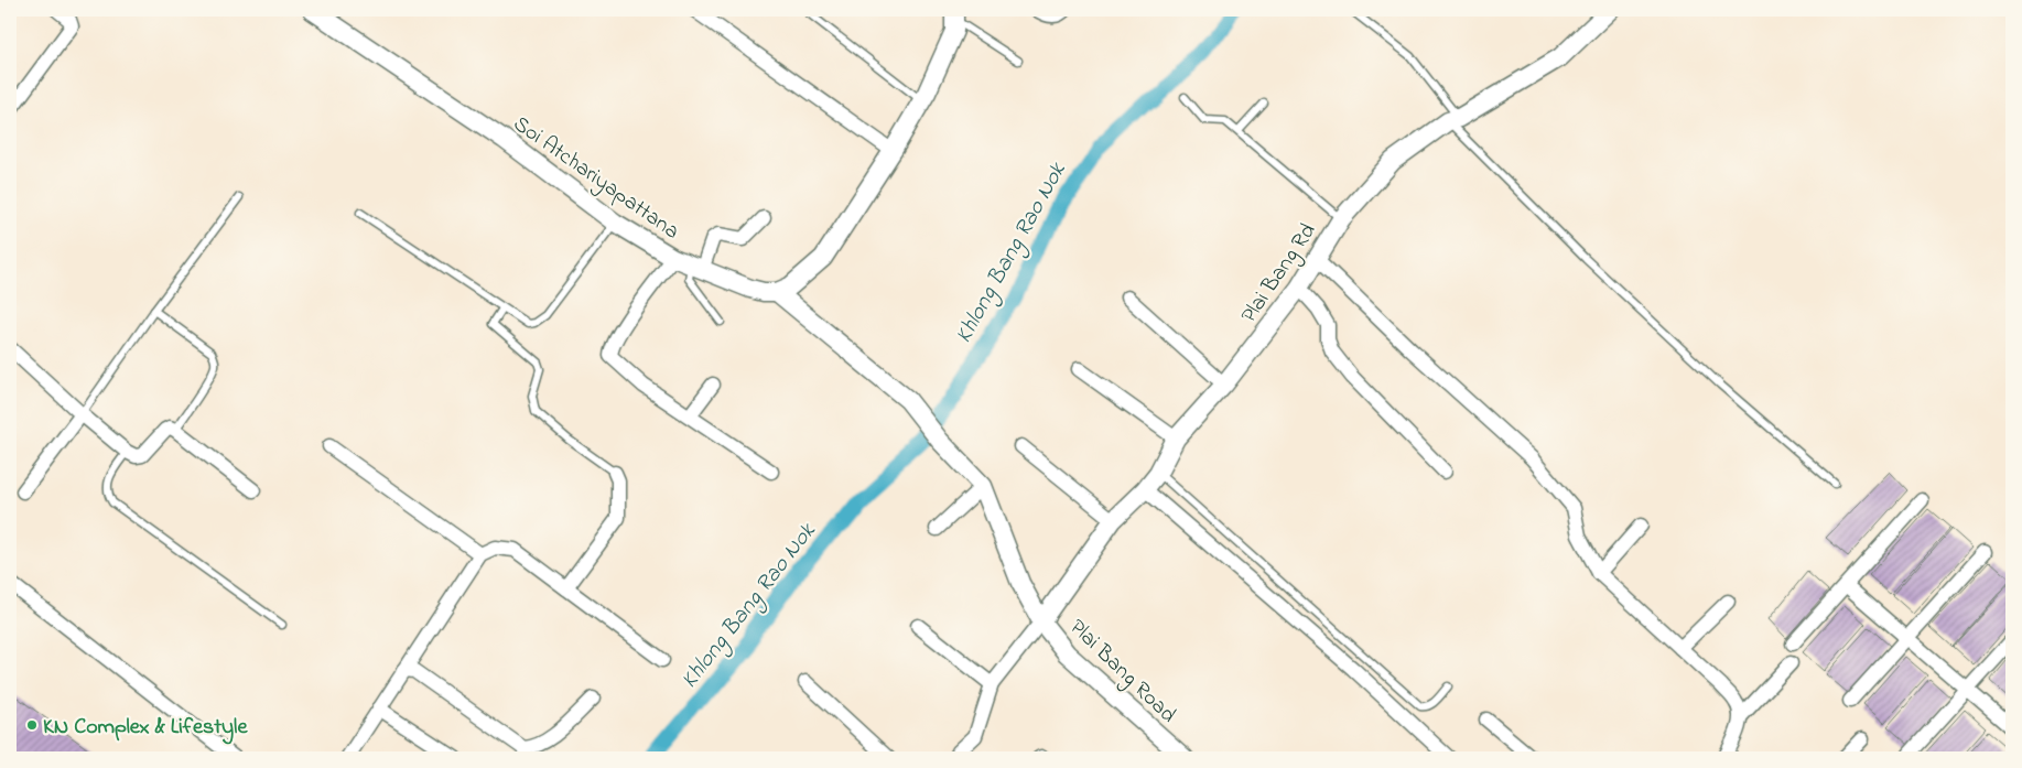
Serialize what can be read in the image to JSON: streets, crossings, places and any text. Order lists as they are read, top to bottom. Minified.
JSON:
{"streets":{"street":["Soi Atchariyapattana","Plai Bang Rd","Plai Bang Road"]},"crossings":[["Soi Atchariyapattana","Plai Bang Road"],["Plai Bang Rd","Plai Bang Road"]],"water":["Khlong Bang Rao Nok"],"places":["KN Complex & Lifestyle"]}
